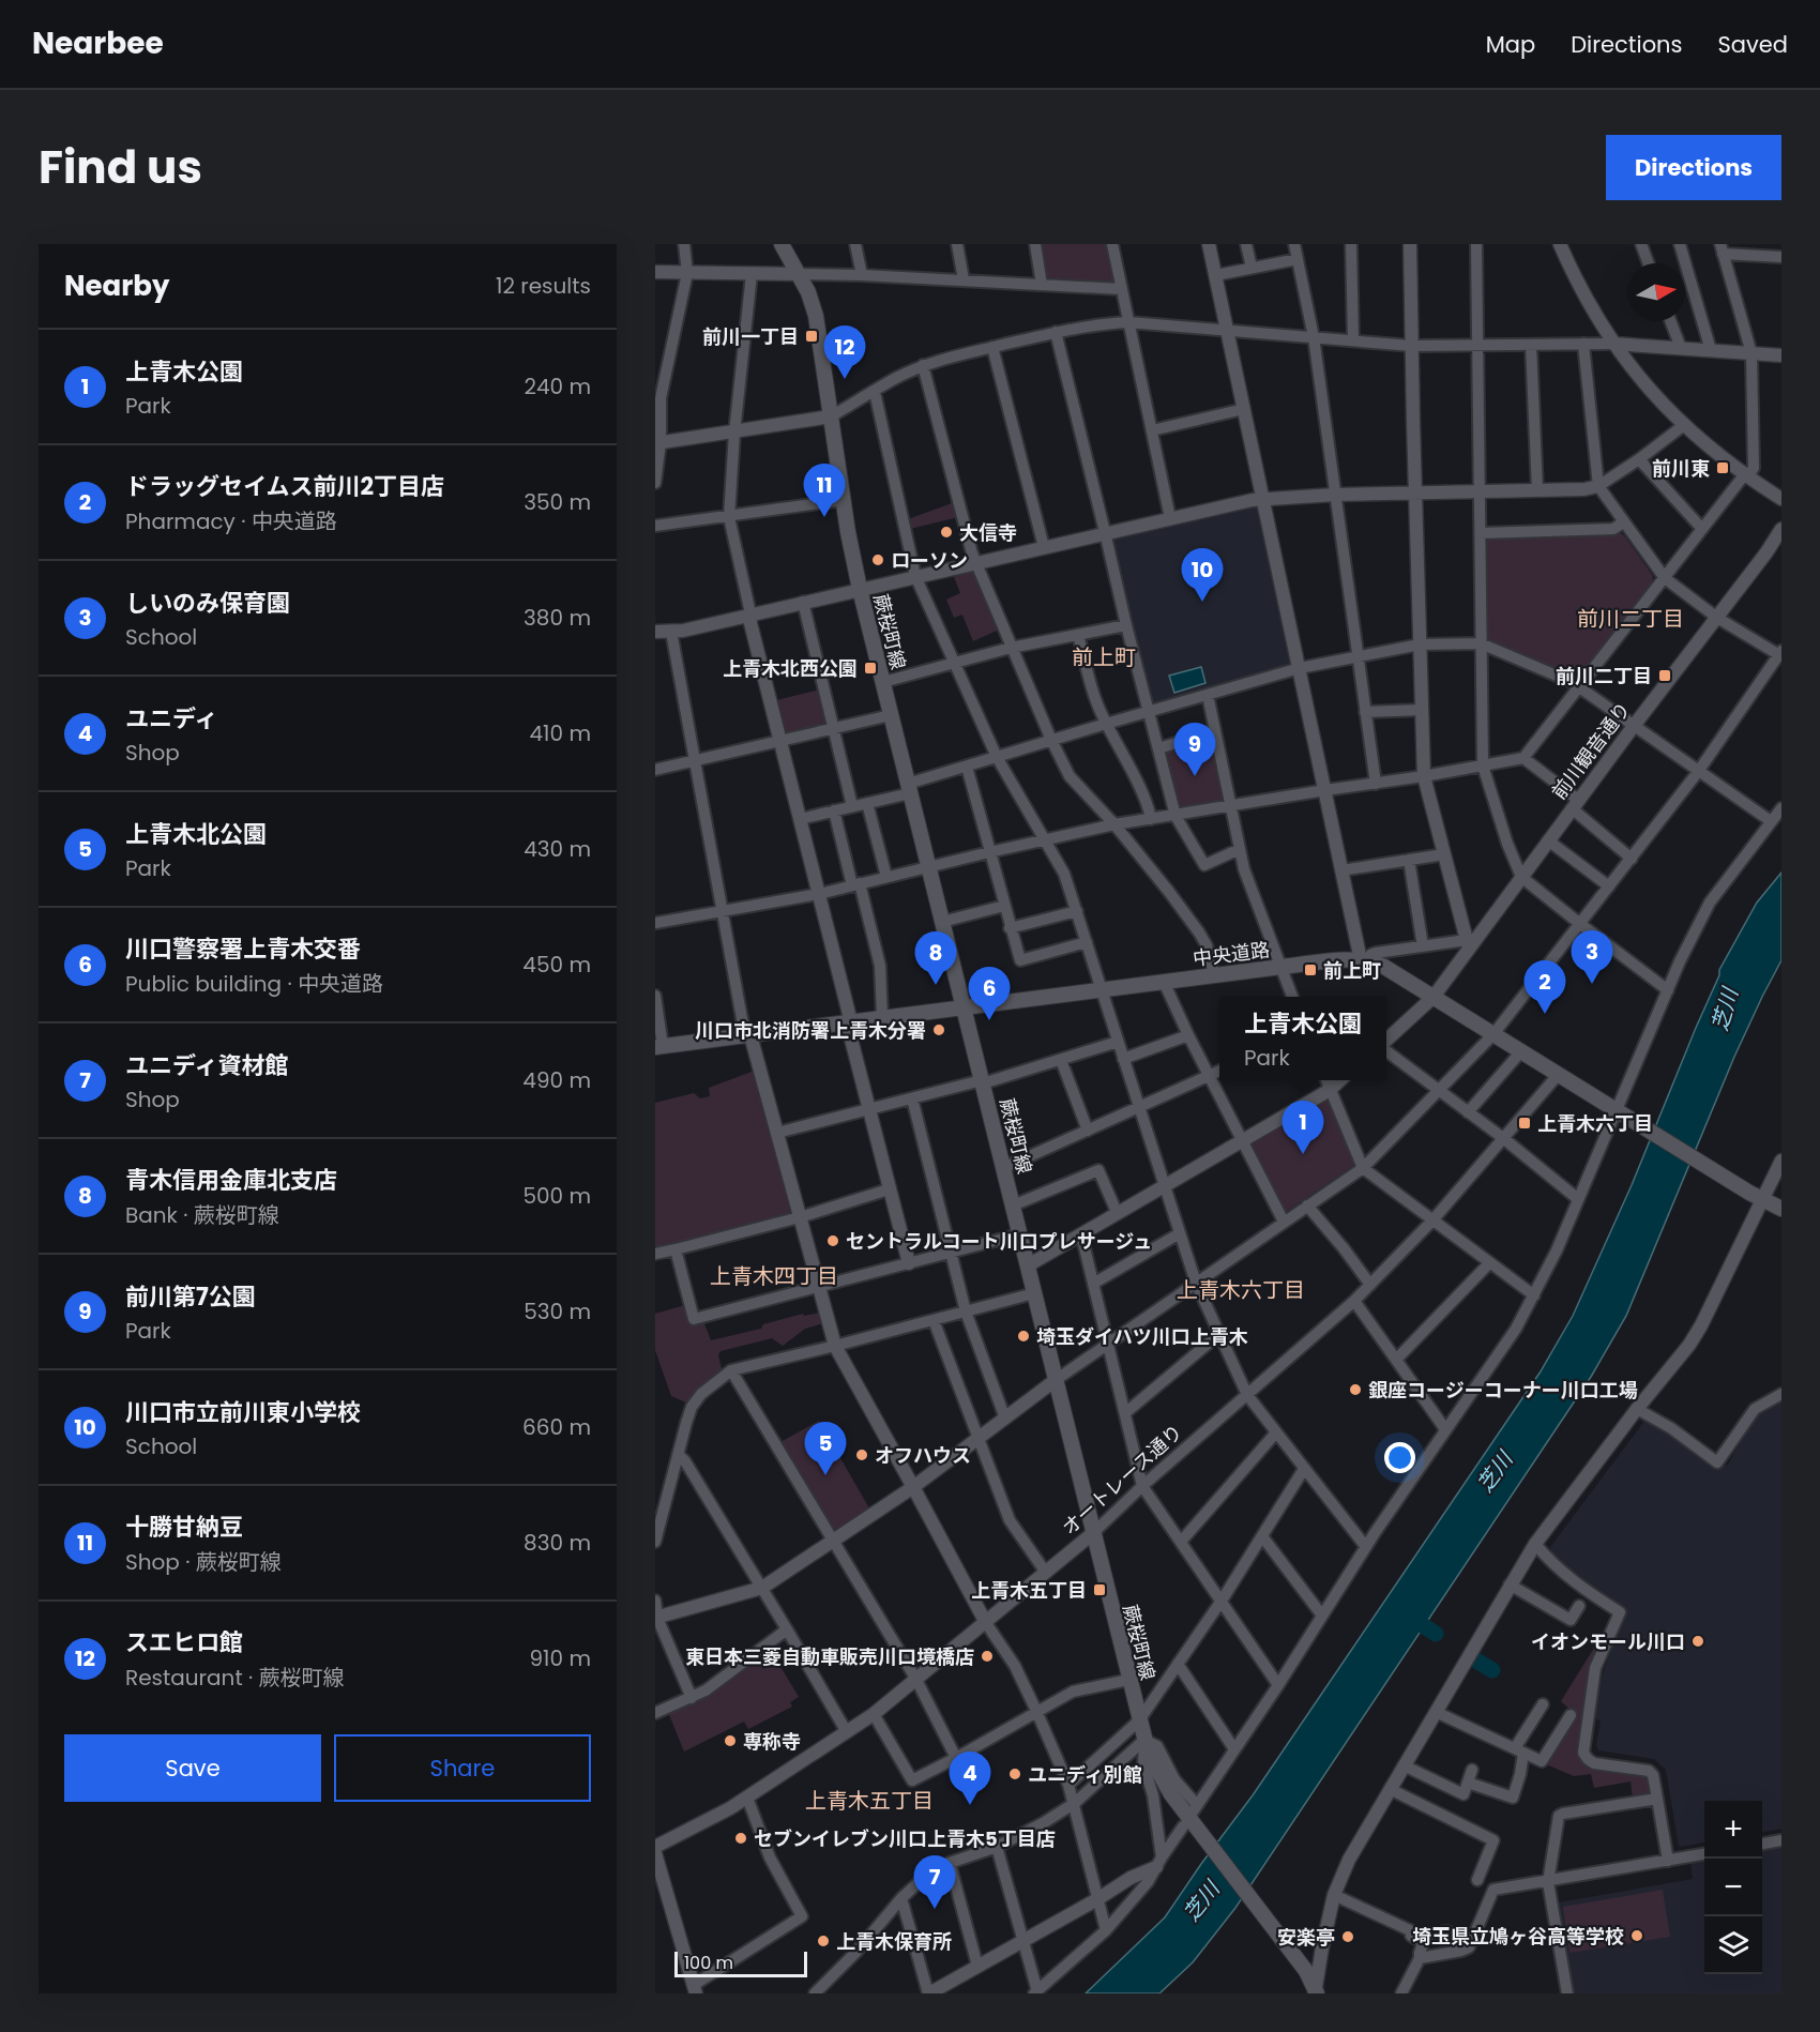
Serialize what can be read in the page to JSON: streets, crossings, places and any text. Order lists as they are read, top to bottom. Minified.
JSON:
{"streets":{"main road":["蕨桜町線","中央道路"],"street":["前川観音通り","オートレース通り"]},"crossings":[["蕨桜町線","中央道路"],["蕨桜町線","オートレース通り"],["前川観音通り","中央道路"],["中央道路","オートレース通り"]],"districts":["前川二丁目","前上町","上青木四丁目","上青木六丁目","上青木五丁目"],"water":["芝川"],"places":{"transit":["前川一丁目","前川東","上青木北西公園","前川二丁目","前上町","上青木六丁目","上青木五丁目"],"other":["大信寺","ローソン","川口市北消防署上青木分署","セントラルコート川口プレサージュ","埼玉ダイハツ川口上青木","銀座コージーコーナー川口工場","オフハウス","イオンモール川口","東日本三菱自動車販売川口境橋店","専称寺","ユニディ別館","セブンイレブン川口上青木5丁目店","埼玉県立鳩ヶ谷高等学校","安楽亭","上青木保育所"]},"scale_bar":"100 m","north":"right","page":{"header":"Nearbee","nav":["Map","Directions","Saved"],"title":"Find us","buttons":["Directions",["Save","Share"]],"heading":["Nearby","12 results"],"pins":["12","11","10","9","3","8","2","6","1","5","4","7"],"list":[{"mark":"1","name":"上青木公園","note":"Park","value":"240 m"},{"mark":"2","name":"ドラッグセイムス前川2丁目店","note":"Pharmacy · 中央道路","value":"350 m"},{"mark":"3","name":"しいのみ保育園","note":"School","value":"380 m"},{"mark":"4","name":"ユニディ","note":"Shop","value":"410 m"},{"mark":"5","name":"上青木北公園","note":"Park","value":"430 m"},{"mark":"6","name":"川口警察署上青木交番","note":"Public building · 中央道路","value":"450 m"},{"mark":"7","name":"ユニディ資材館","note":"Shop","value":"490 m"},{"mark":"8","name":"青木信用金庫北支店","note":"Bank · 蕨桜町線","value":"500 m"},{"mark":"9","name":"前川第7公園","note":"Park","value":"530 m"},{"mark":"10","name":"川口市立前川東小学校","note":"School","value":"660 m"},{"mark":"11","name":"十勝甘納豆","note":"Shop · 蕨桜町線","value":"830 m"},{"mark":"12","name":"スエヒロ館","note":"Restaurant · 蕨桜町線","value":"910 m"}],"popup":["上青木公園","Park"],"map_buttons":["+","−"],"scale":"100 m"}}
